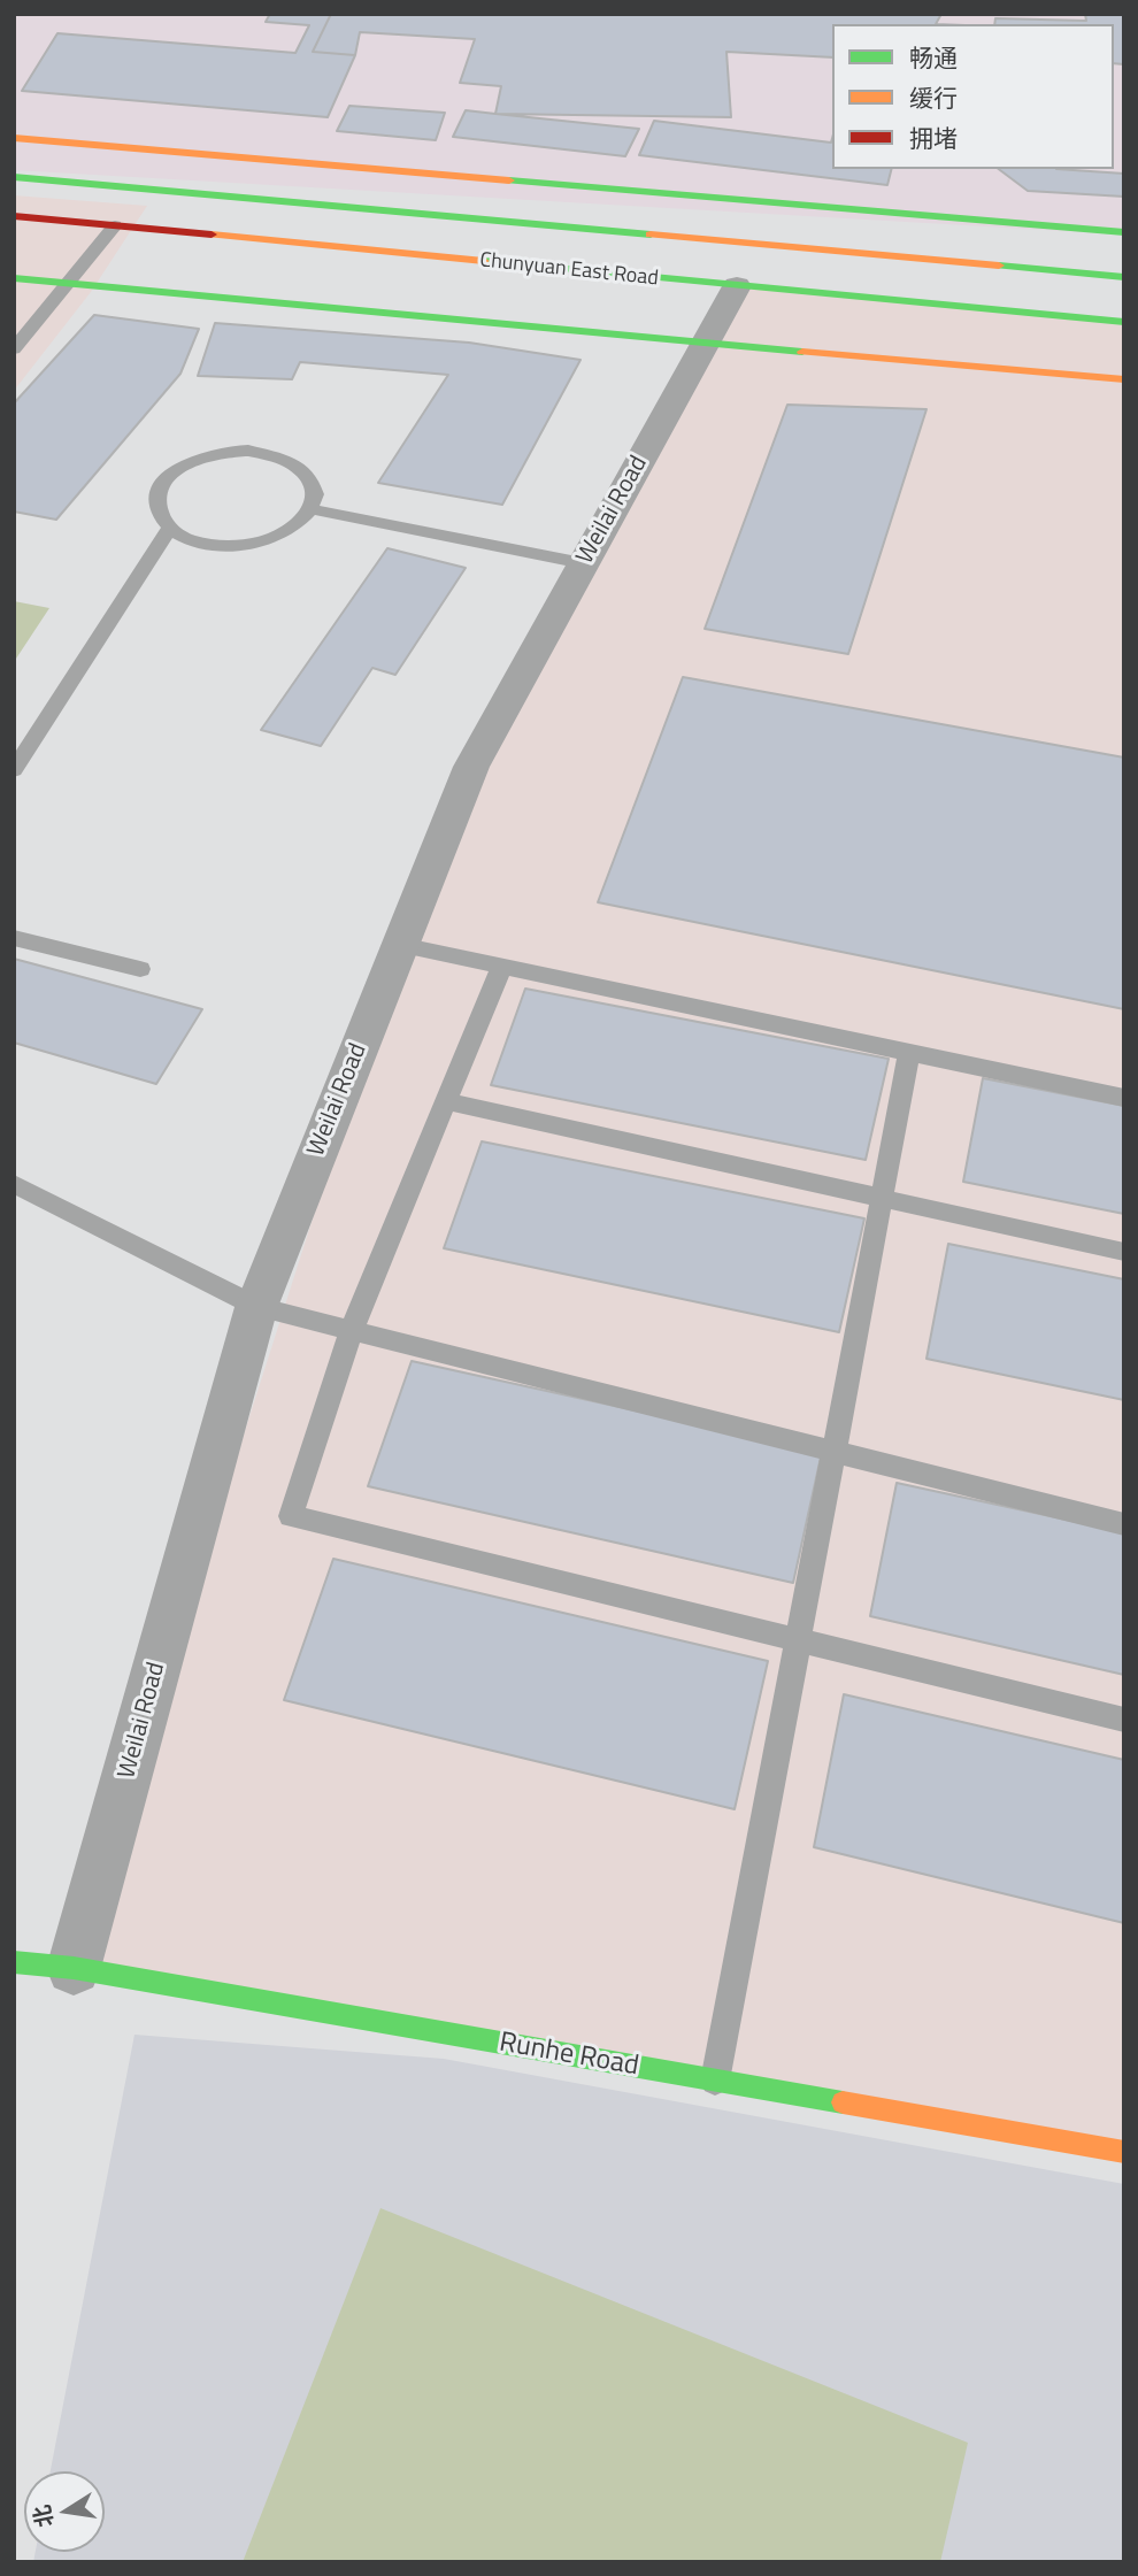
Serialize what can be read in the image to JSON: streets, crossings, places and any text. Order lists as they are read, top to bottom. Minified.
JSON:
{"streets":{"street":["Chunyuan East Road","Weilai Road","Runhe Road"]},"crossings":[["Chunyuan East Road","Weilai Road"],["Weilai Road","Runhe Road"]],"legend":["畅通","缓行","拥堵"],"north":"left"}
